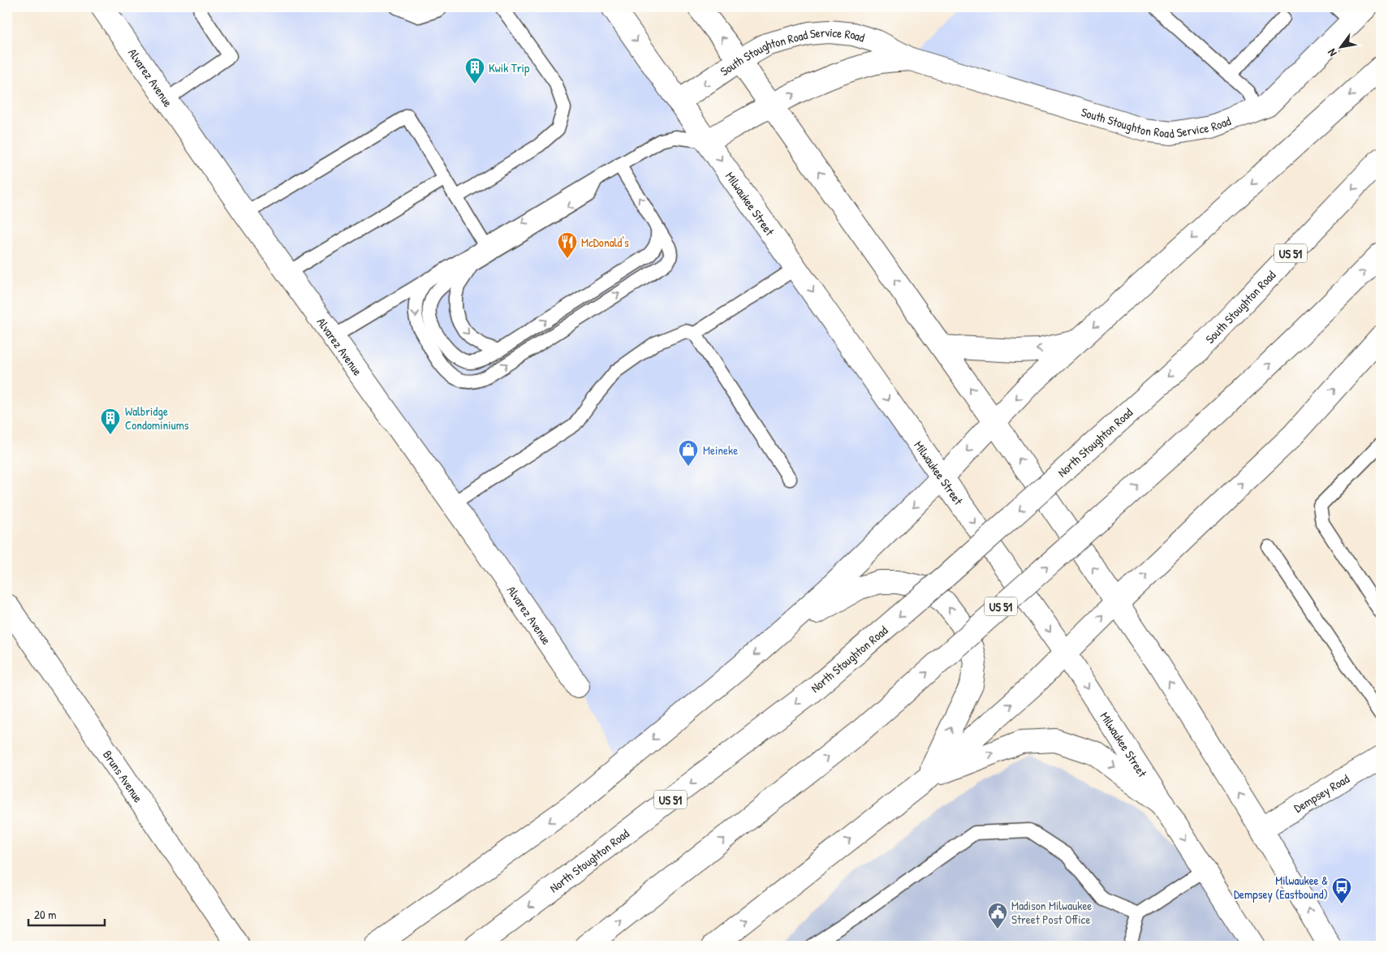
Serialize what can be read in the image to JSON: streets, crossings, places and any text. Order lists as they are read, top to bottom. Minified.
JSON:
{"streets":{"main road":["South Stoughton Road Service Road","Alvarez Avenue","Milwaukee Street","US 51","South Stoughton Road","North Stoughton Road","Bruns Avenue","Dempsey Road"]},"crossings":[["South Stoughton Road Service Road","Milwaukee Street"],["South Stoughton Road","North Stoughton Road"]],"places":{"building":["Kwik Trip","Walbridge Condominiums"],"restaurant":["McDonald's"],"shop":["Meineke"],"bus stop":["Milwaukee & Dempsey (Eastbound)"],"public building":["Madison Milwaukee Street Post Office"]},"scale_bar":"20 m","north":"bottom left"}
